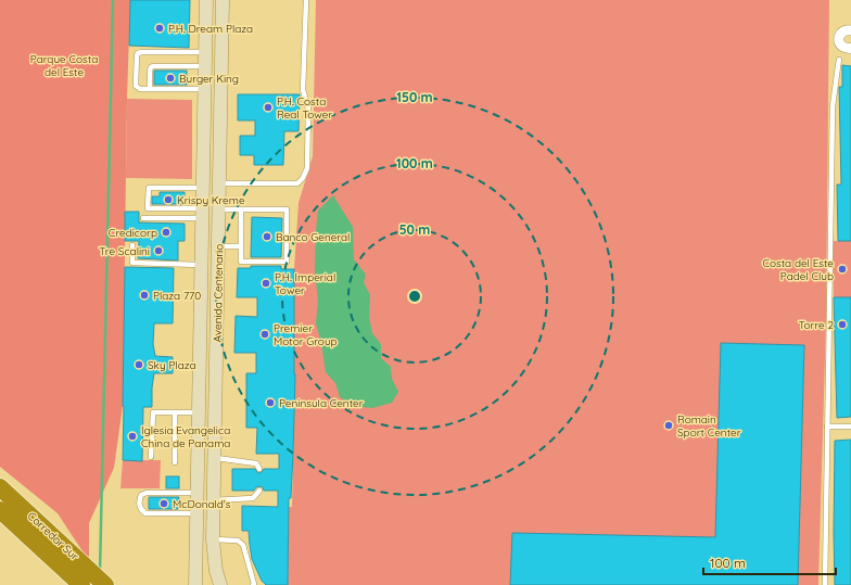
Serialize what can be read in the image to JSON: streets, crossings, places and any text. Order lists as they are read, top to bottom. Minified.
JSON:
{"streets":{"highway":["Corredor Sur"],"main road":["Avenida Centenario"]},"parks":["Parque Costa del Este"],"places":["P.H. Dream Plaza","Burger King","P.H. Costa Real Tower","Krispy Kreme","Credicorp","Banco General","Tre Scalini","Costa del Este Padel Club","P.H. Imperial Tower","Plaza 770","Torre 2","Premier Motor Group","Sky Plaza","Peninsula Center","Romain Sport Center","Iglesia Evangelica China de Panama","McDonald's"],"scale_bar":"100 m","rings":["150 m","100 m","50 m"]}
